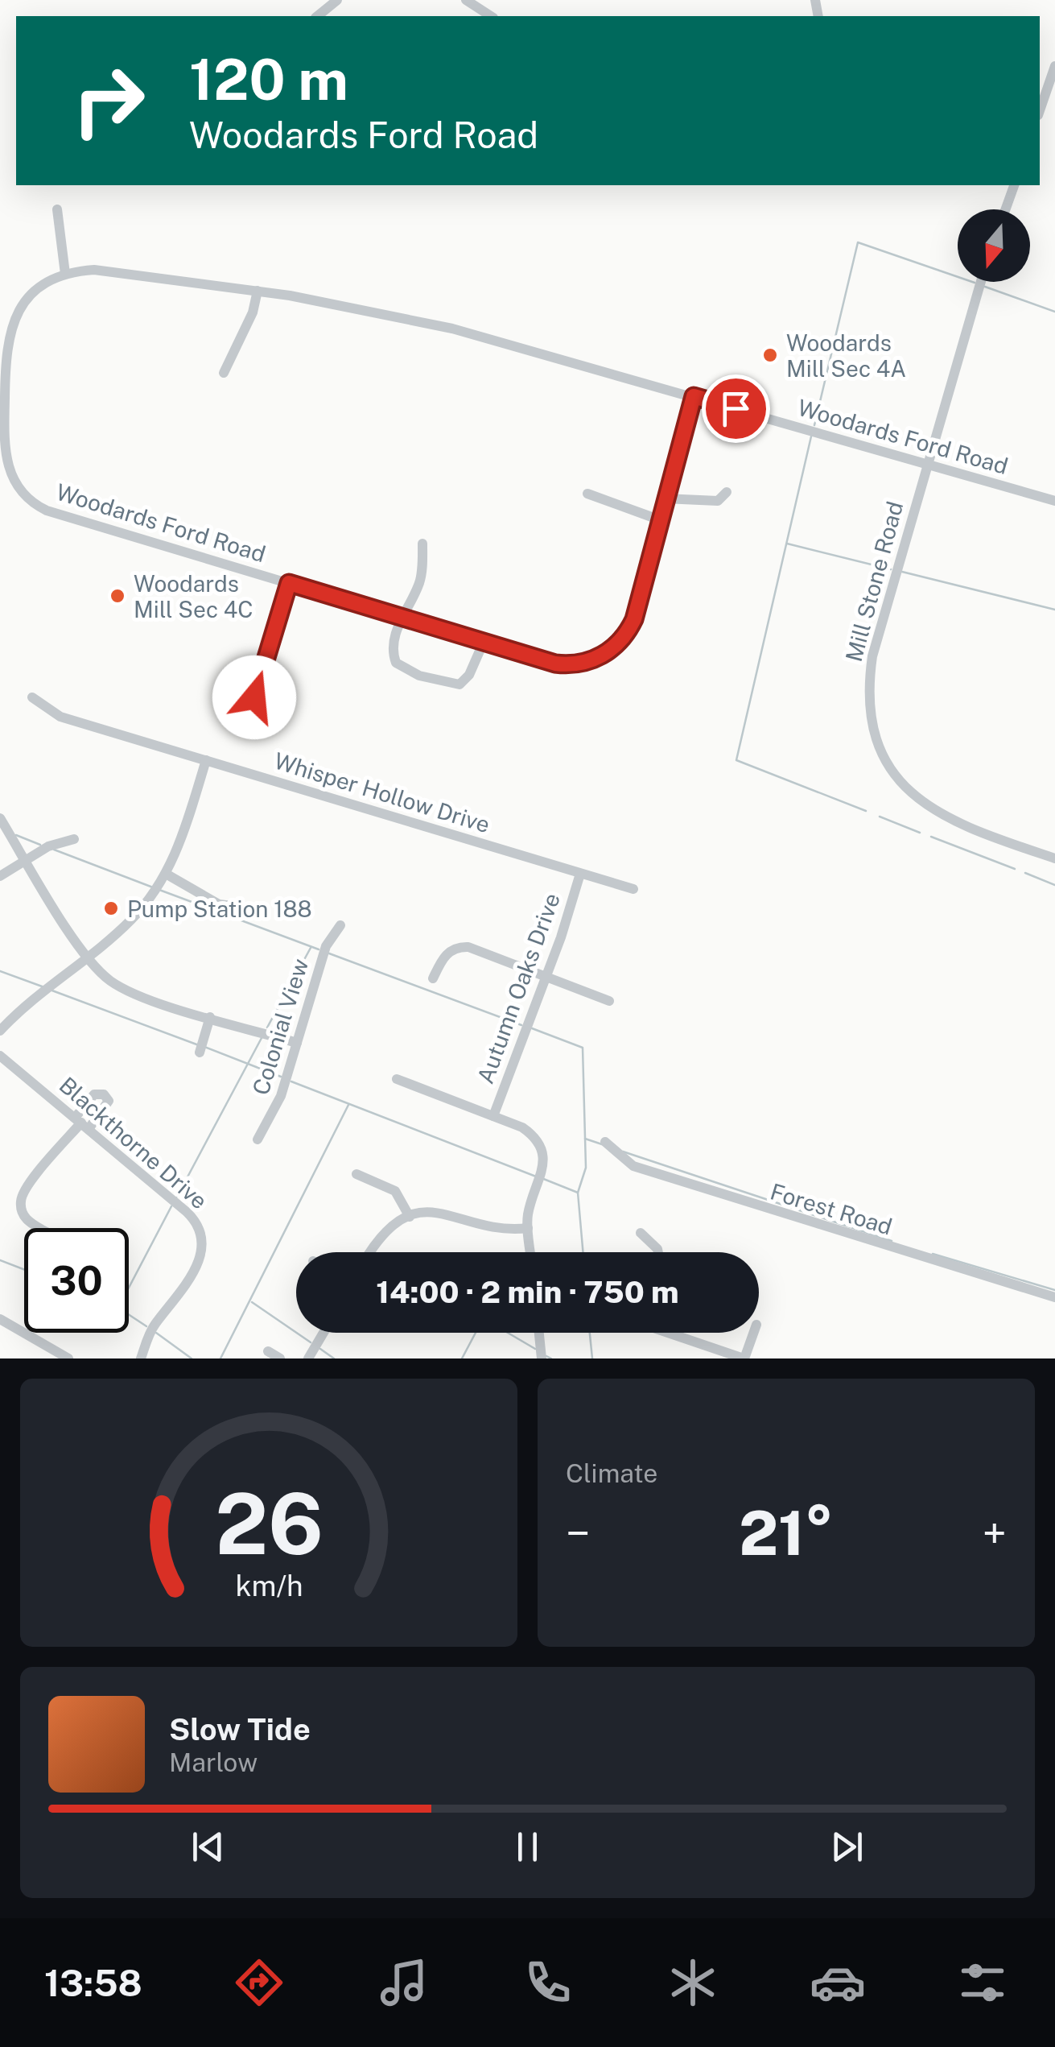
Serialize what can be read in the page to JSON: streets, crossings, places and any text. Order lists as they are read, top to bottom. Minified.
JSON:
{"streets":{"street":["Woodards Ford Road","Mill Stone Road","Whisper Hollow Drive","Autumn Oaks Drive","Colonial View","Blackthorne Drive","Forest Road"]},"crossings":[["Woodards Ford Road","Mill Stone Road"],["Whisper Hollow Drive","Autumn Oaks Drive"]],"places":["Woodards Mill Sec 4A","Woodards Mill Sec 4C","Pump Station 188"],"north":"bottom","page":{"turn":["120 m","Woodards Ford Road"],"limit":"30","trip":"14:00 · 2 min · 750 m","tile":"Climate","heat":["−","21°","+"],"song":["Slow Tide","Marlow"],"tabs":"13:58","gauge":["26","km/h"]}}
